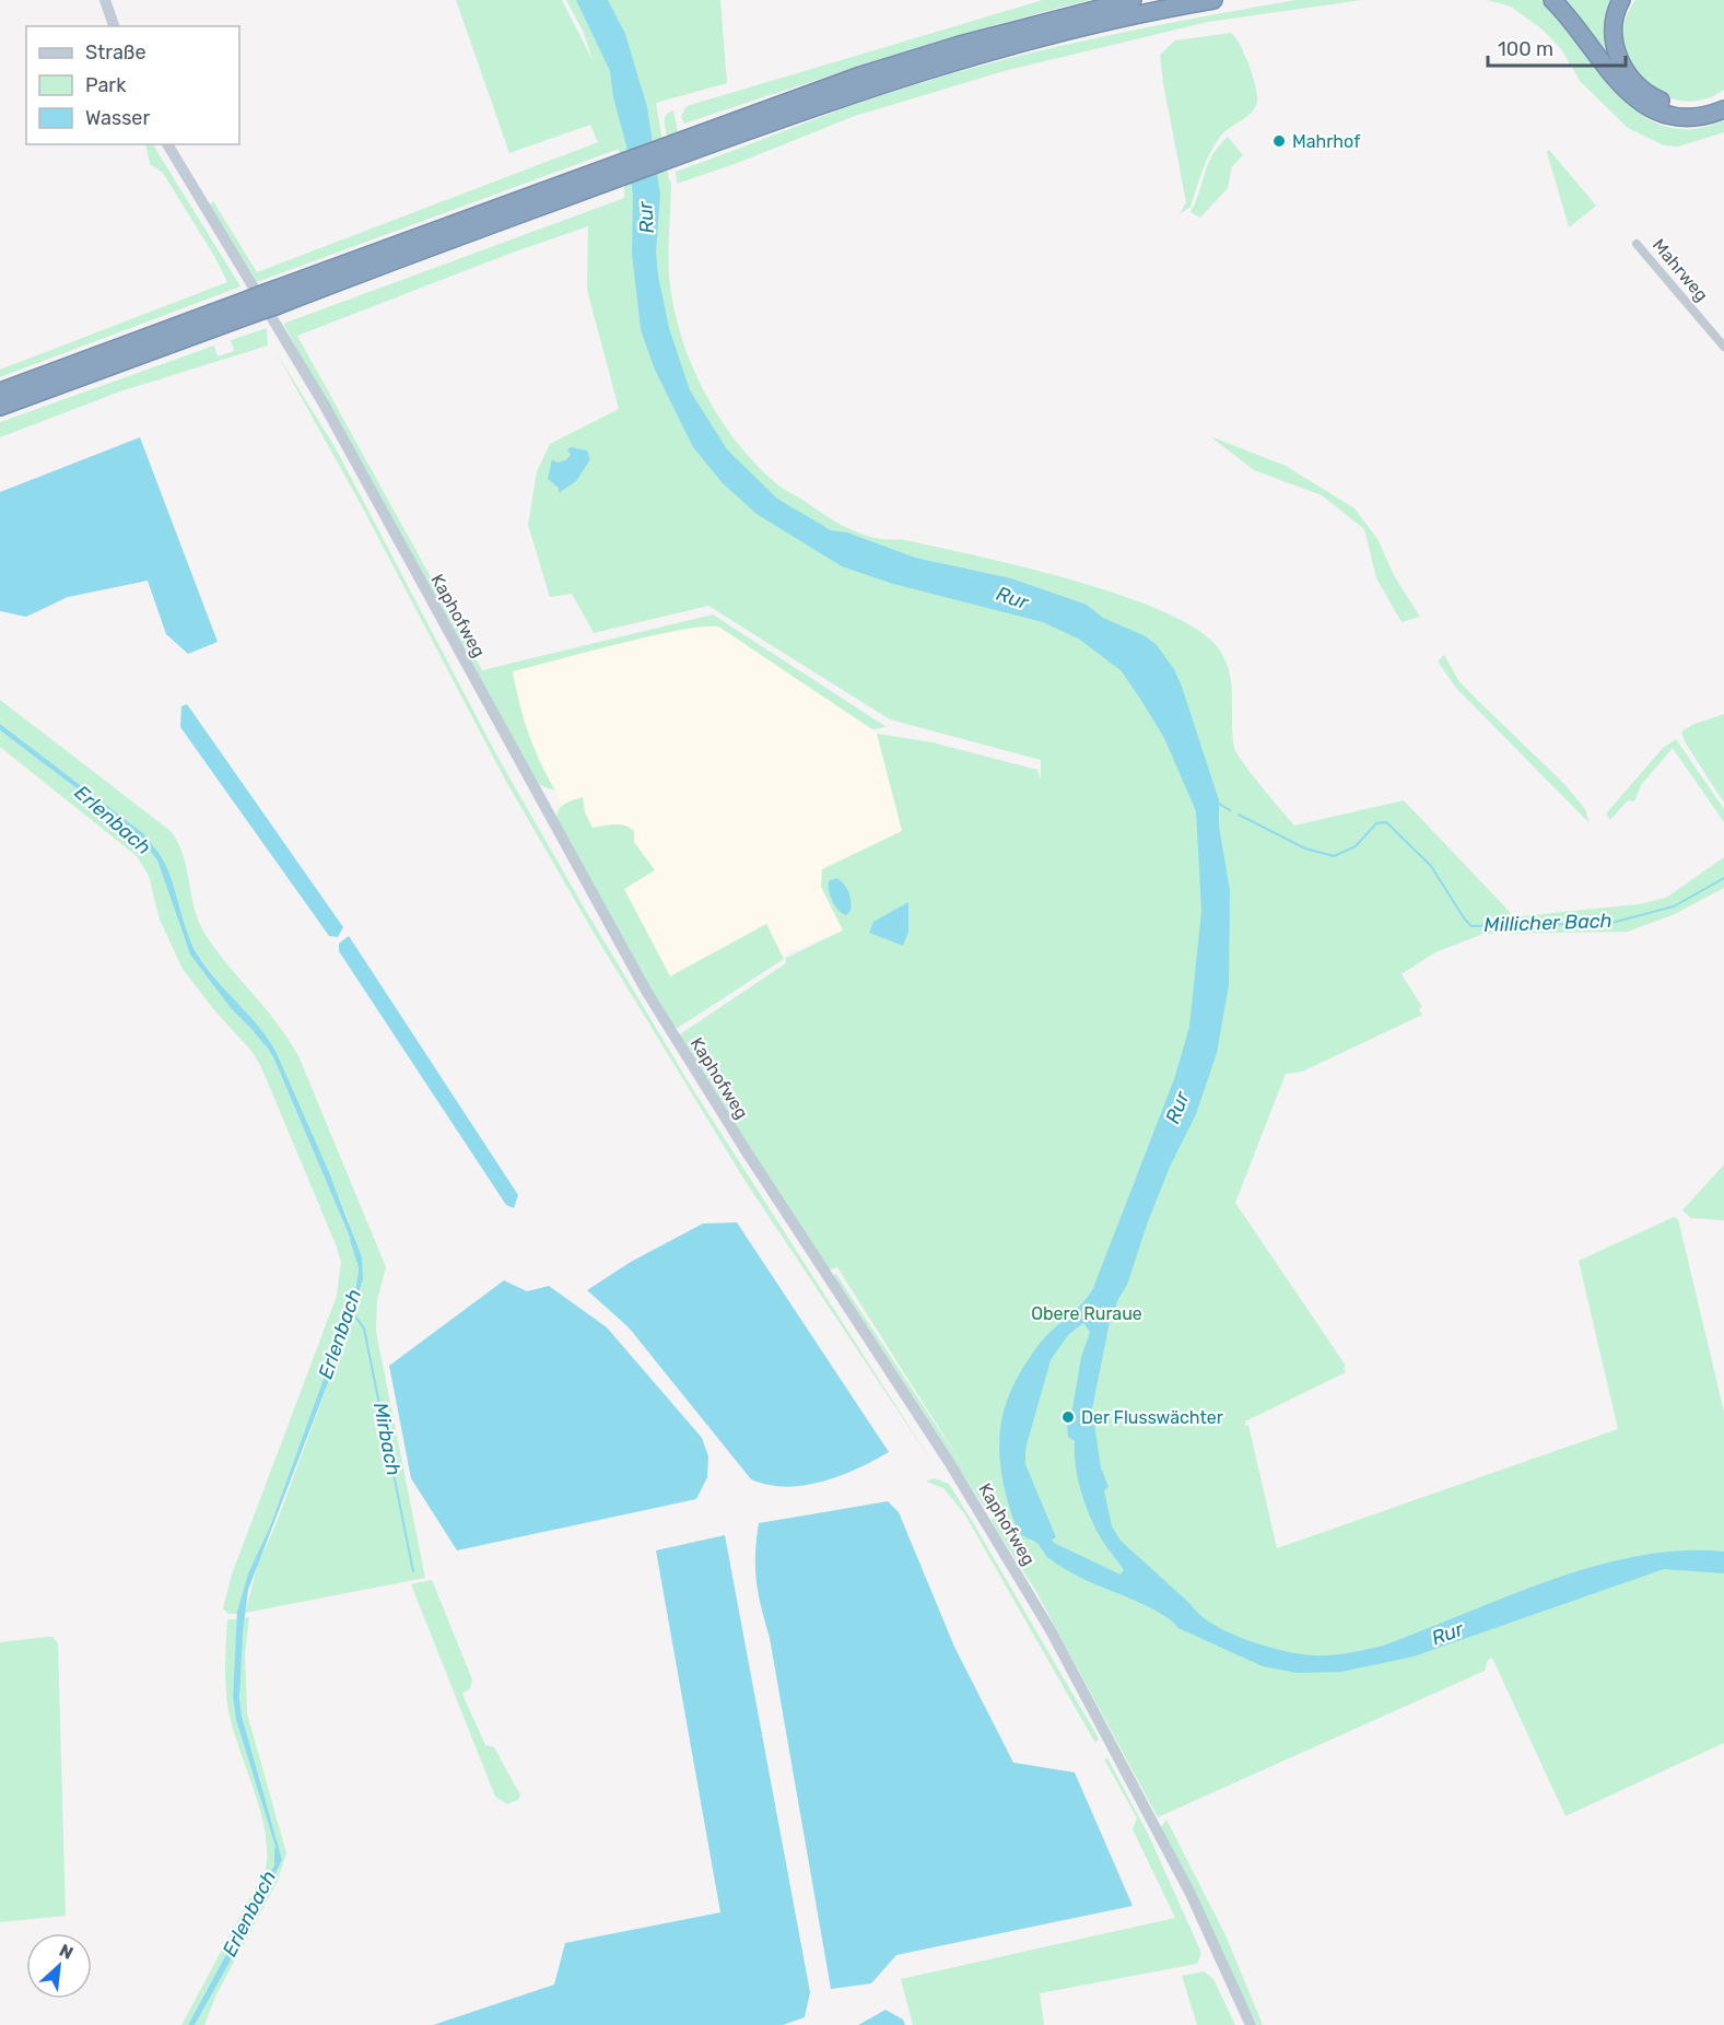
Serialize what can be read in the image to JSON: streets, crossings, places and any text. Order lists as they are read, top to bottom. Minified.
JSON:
{"streets":{"main road":["Kaphofweg"],"street":["Mahrweg"]},"water":["Rur","Erlenbach","Millicher Bach","Mirbach"],"parks":["Obere Ruraue"],"places":["Mahrhof","Der Flusswächter"],"legend":["Straße","Park","Wasser"],"scale_bar":"100 m","north":"top right"}
